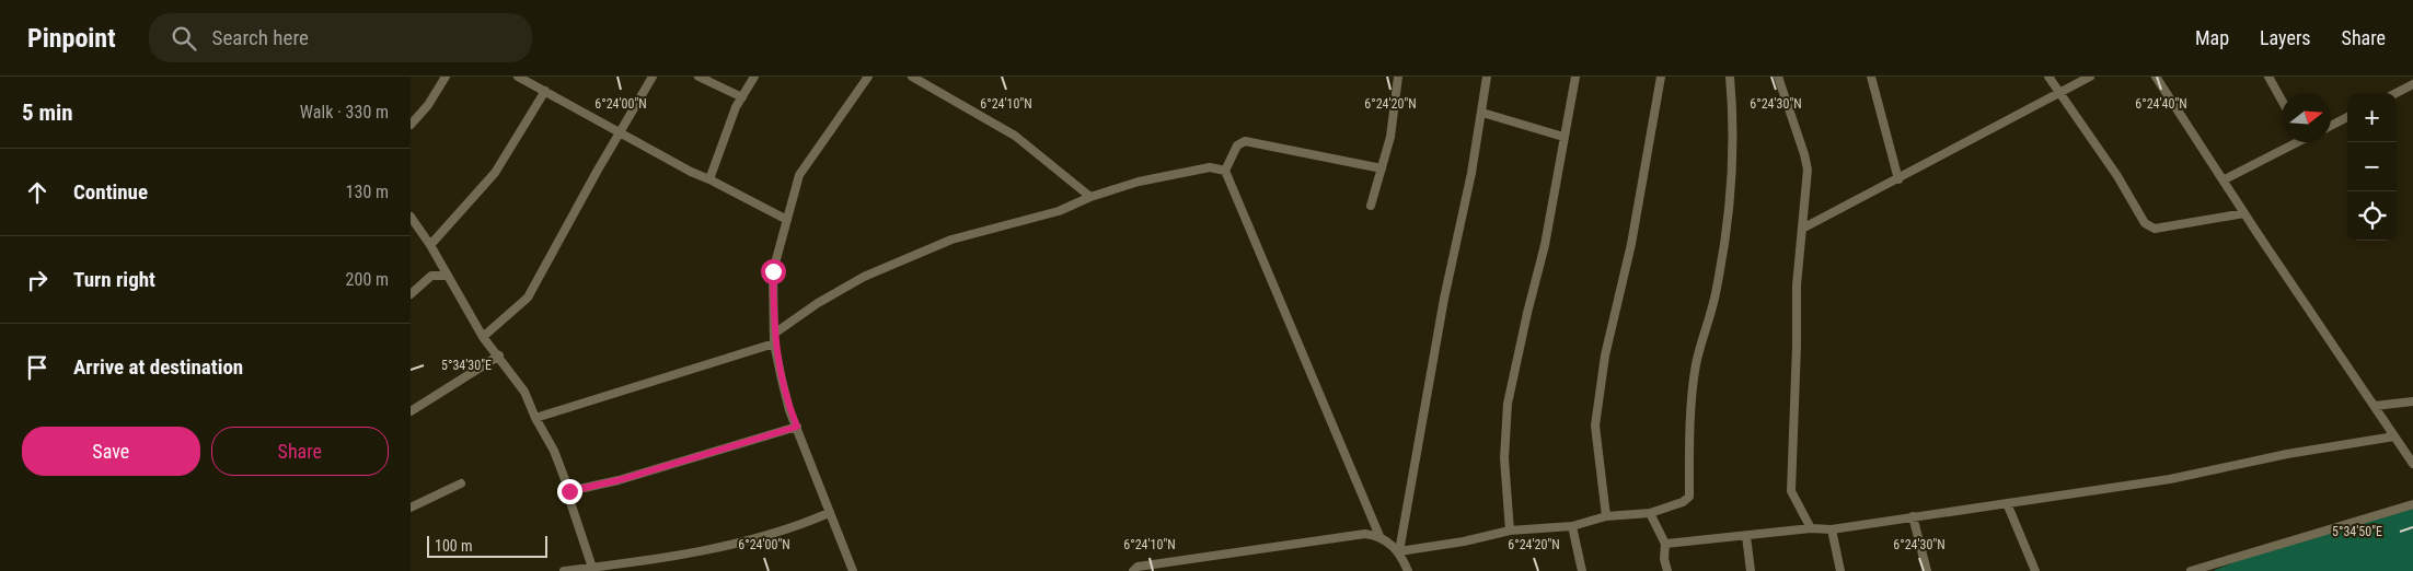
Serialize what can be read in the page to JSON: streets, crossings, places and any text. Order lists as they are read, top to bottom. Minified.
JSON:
{"scale_bar":"100 m","north":"right","page":{"header":"Pinpoint","search":"Search here","nav":["Map","Layers","Share"],"heading":["5 min","Walk · 330 m"],"map_buttons":["+","−"],"list":[["Continue","130 m"],["Turn right","200 m"],"Arrive at destination"],"buttons":["Save","Share"],"scale":"100 m"},"coordinates":["6°24'00\"N","6°24'10\"N","6°24'20\"N","6°24'30\"N","6°24'40\"N","5°34'30\"E","5°34'50\"E"]}
